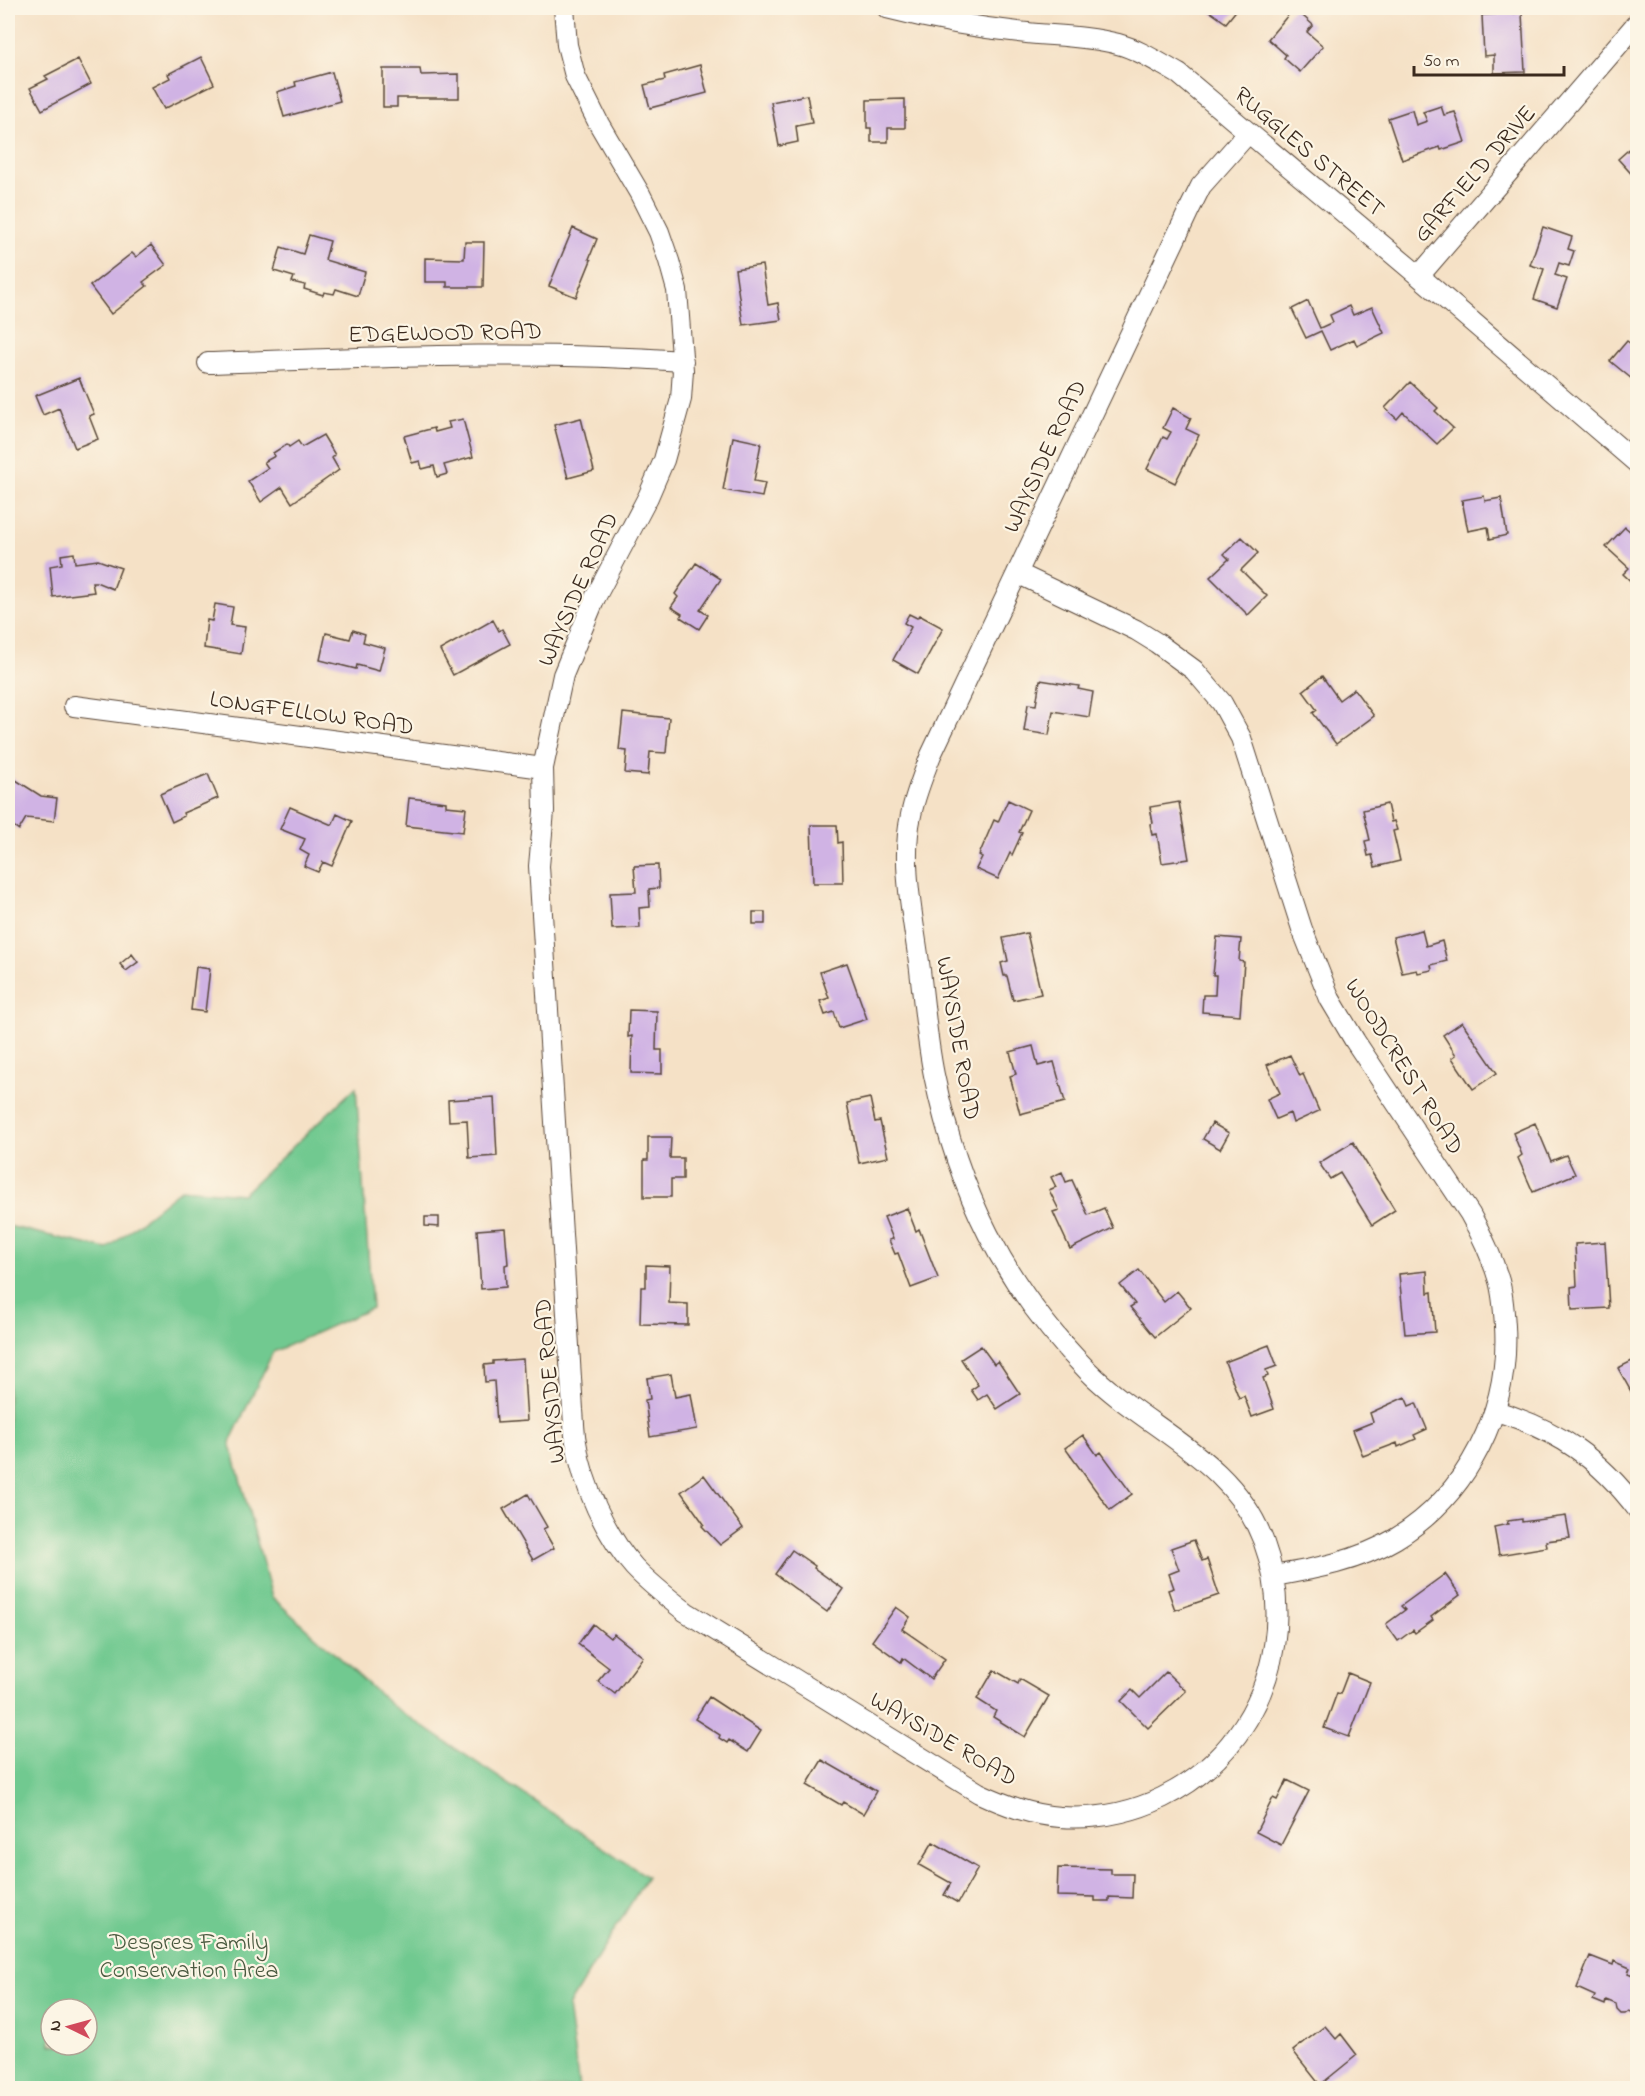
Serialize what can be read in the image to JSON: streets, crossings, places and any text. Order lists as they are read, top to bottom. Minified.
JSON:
{"streets":{"street":["RUGGLES STREET","GARFIELD DRIVE","EDGEWOOD ROAD","WAYSIDE ROAD","LONGFELLOW ROAD","WOODCREST ROAD"]},"crossings":[["RUGGLES STREET","GARFIELD DRIVE"],["RUGGLES STREET","WAYSIDE ROAD"],["EDGEWOOD ROAD","WAYSIDE ROAD"],["WAYSIDE ROAD","LONGFELLOW ROAD"],["WAYSIDE ROAD","WOODCREST ROAD"]],"parks":["Despres Family Conservation Area"],"scale_bar":"50 m","north":"left"}
